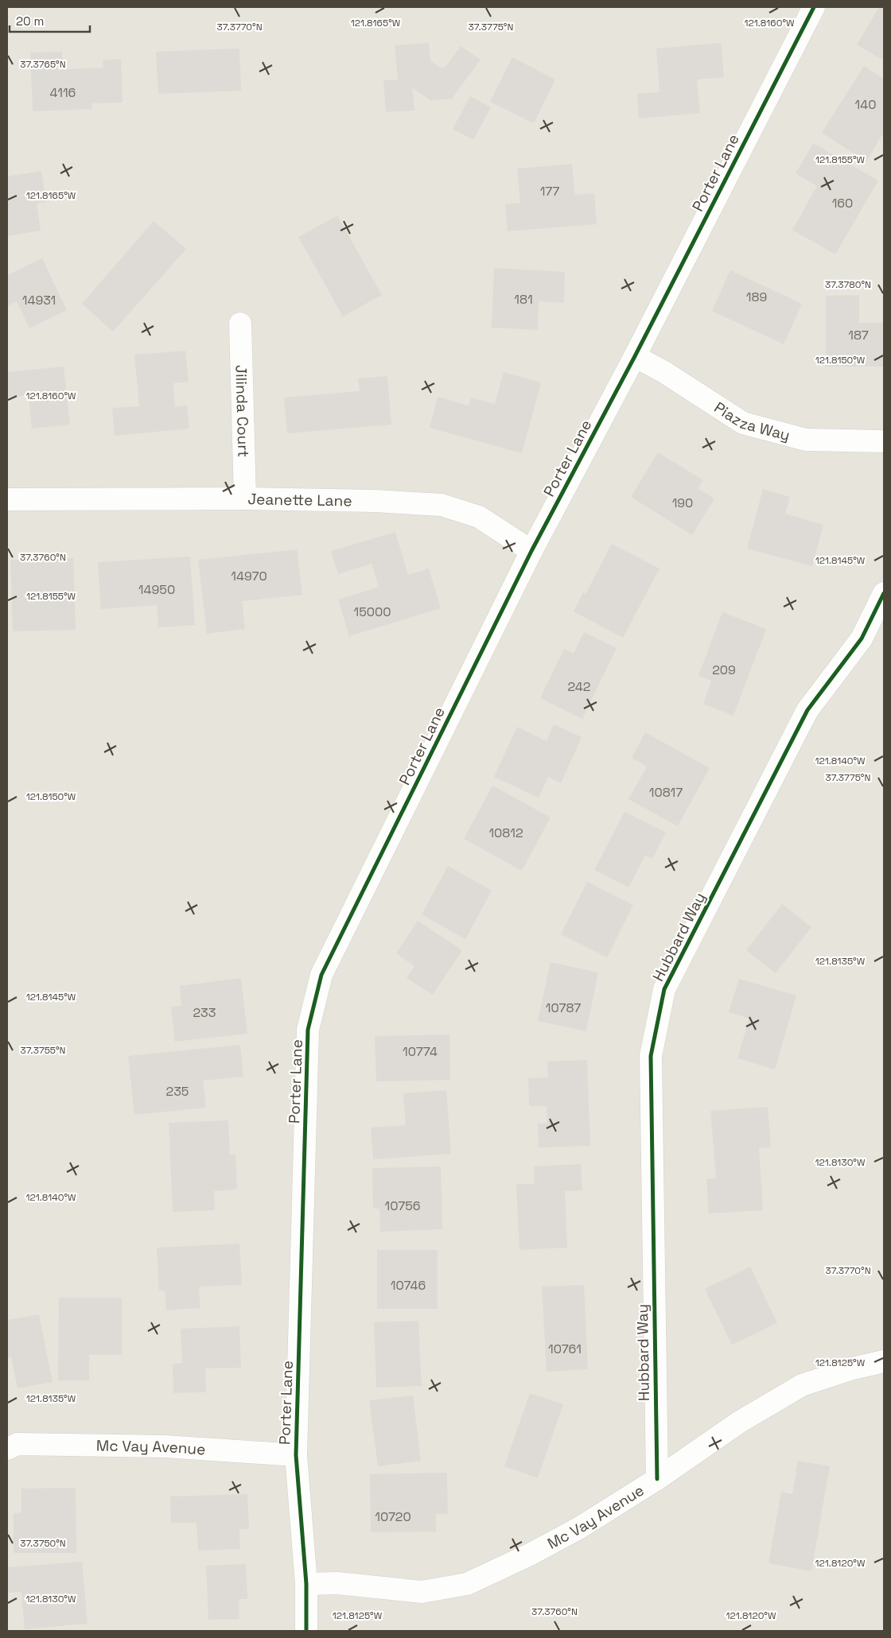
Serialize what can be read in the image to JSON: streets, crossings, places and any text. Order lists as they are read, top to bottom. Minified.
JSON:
{"streets":{"street":["Porter Lane","Jilinda Court","Piazza Way","Jeanette Lane","Hubbard Way","Mc Vay Avenue"]},"crossings":[["Porter Lane","Piazza Way"],["Porter Lane","Jeanette Lane"],["Porter Lane","Mc Vay Avenue"],["Jilinda Court","Jeanette Lane"],["Hubbard Way","Mc Vay Avenue"]],"house_numbers":["4116","140","177","160","189","181","14931","187","190","14970","14950","15000","209","242","10817","10812","10787","233","10774","235","10756","10746","10761","10720"],"scale_bar":"20 m","coordinates":["121.8165°W","121.8160°W","37.3770°N","37.3775°N","37.3765°N","121.8155°W","37.3780°N","121.8150°W","37.3760°N","121.8145°W","121.8140°W","121.8135°W","37.3755°N","121.8130°W","121.8125°W","37.3750°N","121.8120°W"]}
